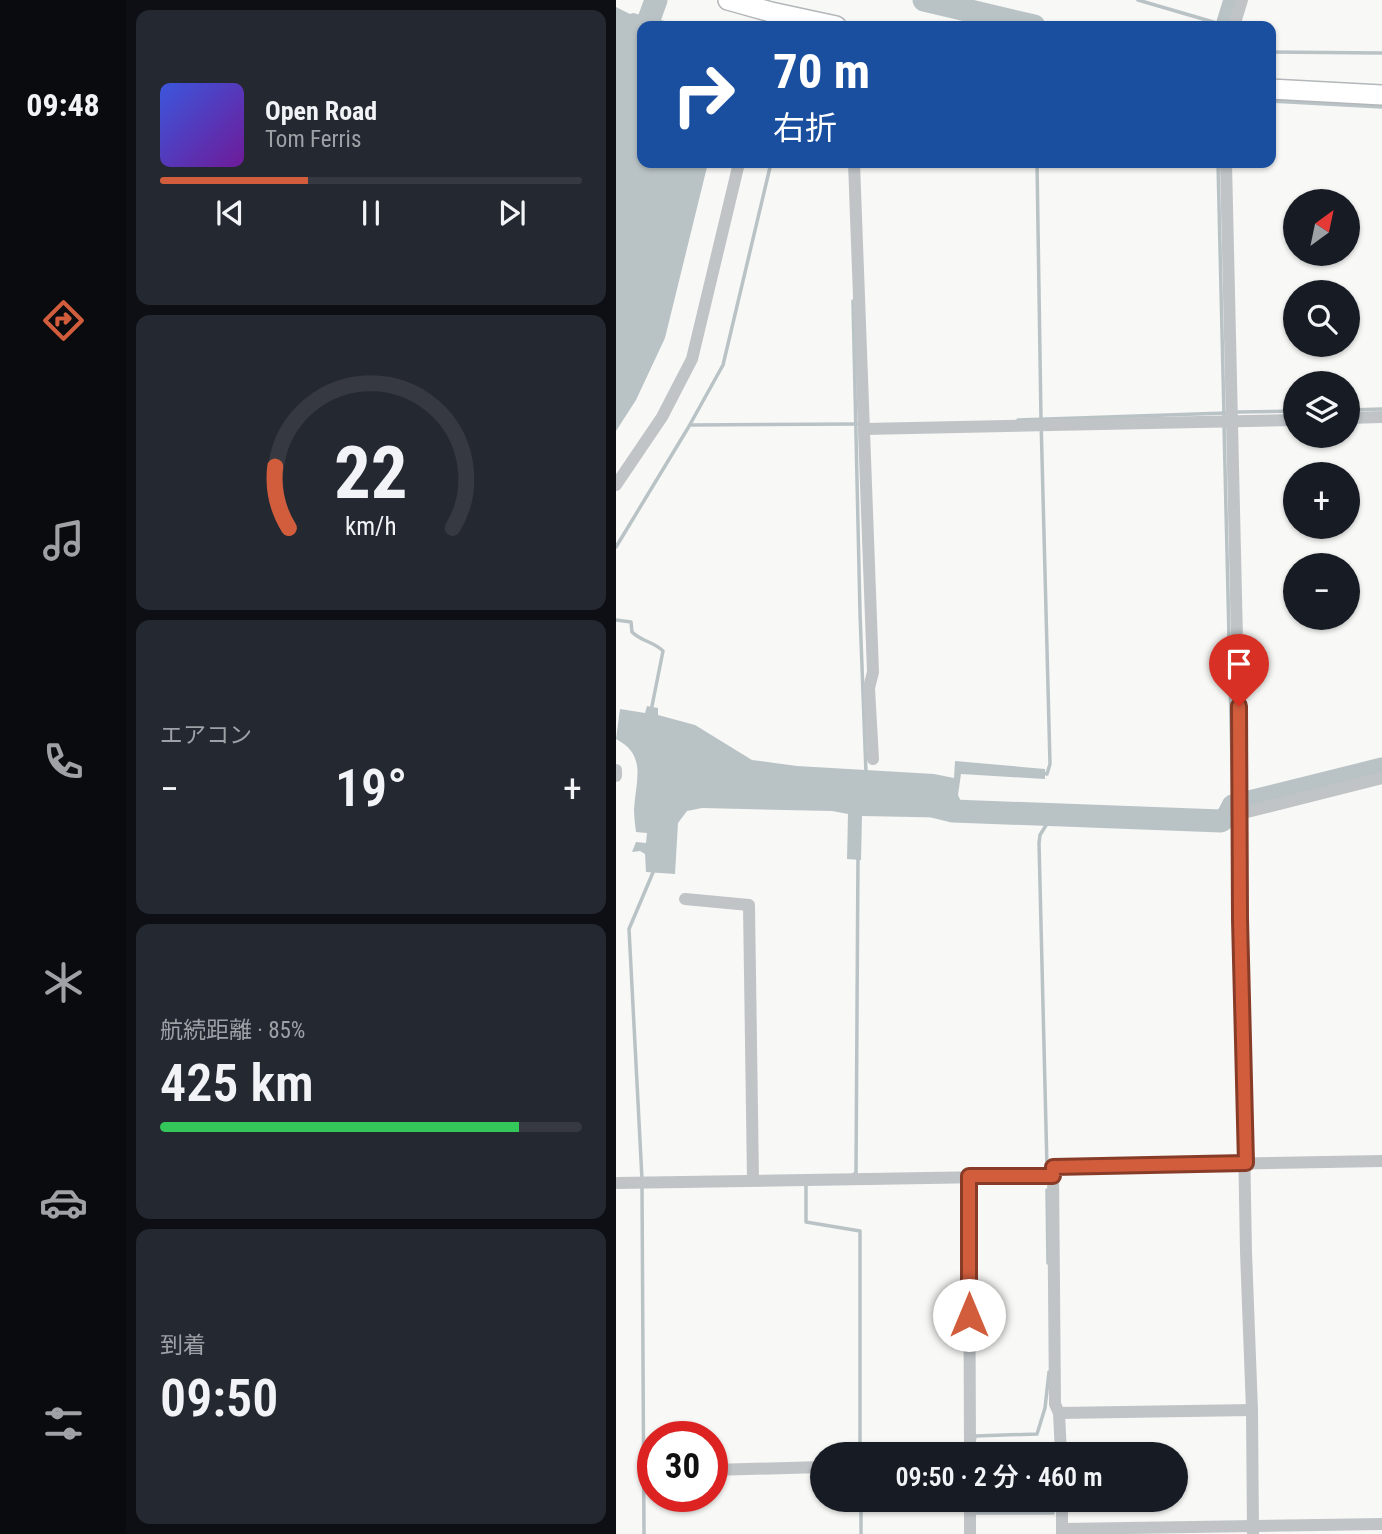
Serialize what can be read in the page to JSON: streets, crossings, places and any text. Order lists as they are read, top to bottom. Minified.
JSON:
{"north":"top right","page":{"tabs":"09:48","turn":["70 m","右折"],"song":["Open Road","Tom Ferris"],"map_buttons":["+","−"],"tile":["エアコン",["航続距離 · 85%","425 km"],["到着","09:50"]],"heat":["−","19°","+"],"limit":"30","trip":"09:50 · 2 分 · 460 m","gauge":["22","km/h"]}}
